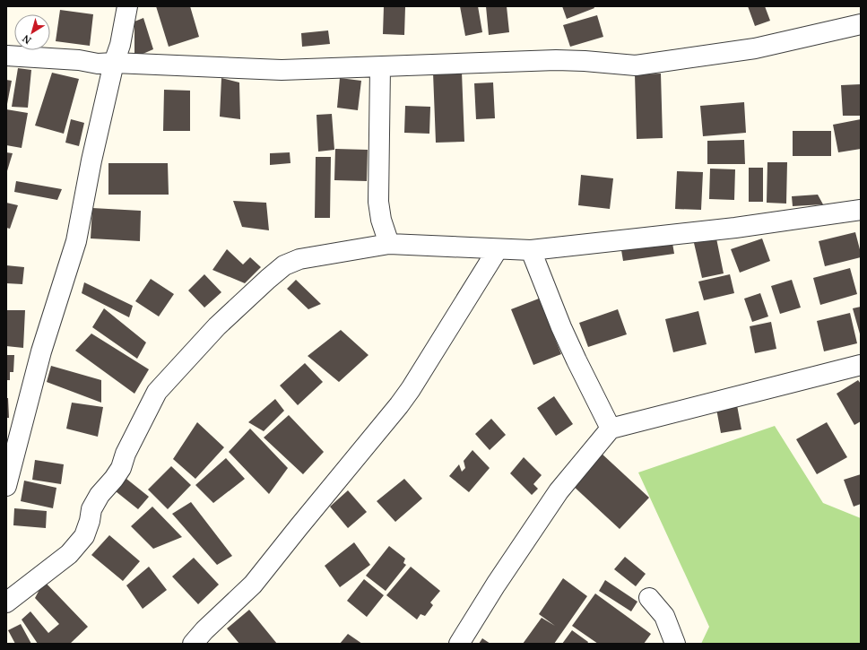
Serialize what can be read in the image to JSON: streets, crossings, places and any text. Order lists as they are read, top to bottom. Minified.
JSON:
{"north":"bottom left"}
